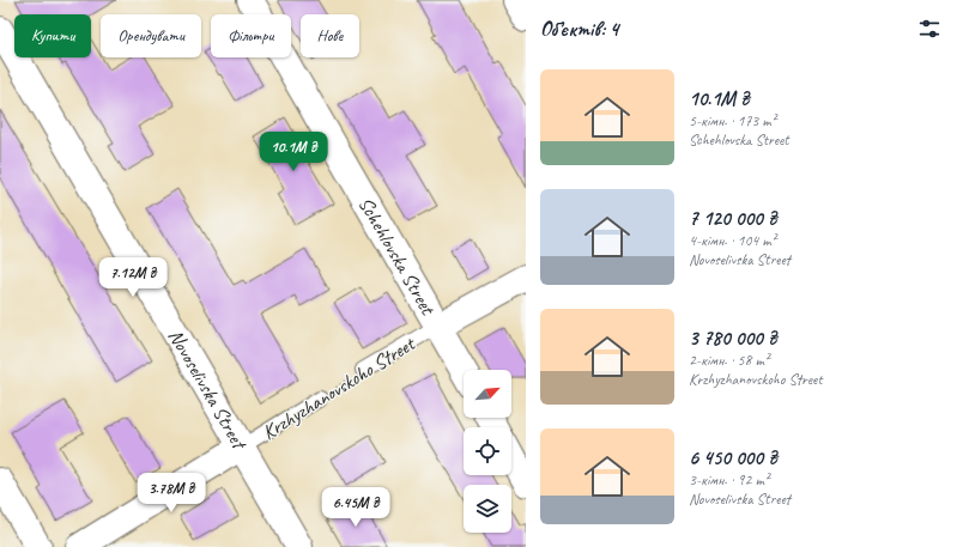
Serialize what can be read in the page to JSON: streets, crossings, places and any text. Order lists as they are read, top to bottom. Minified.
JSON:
{"streets":{"street":["Schehlovska Street","Novoselivska Street","Krzhyzhanovskoho Street"]},"crossings":[["Schehlovska Street","Krzhyzhanovskoho Street"],["Novoselivska Street","Krzhyzhanovskoho Street"]],"north":"top right","page":{"heading":"Об’єктів: 4","chip":["Купити","Орендувати","Фільтри","Нове"],"list":[{"name":"10.1M ₴","note":"5-кімн. · 173 m² · Schehlovska Street"},{"name":"7 120 000 ₴","note":"4-кімн. · 104 m² · Novoselivska Street"},{"name":"3 780 000 ₴","note":"2-кімн. · 58 m² · Krzhyzhanovskoho Street"},{"name":"6 450 000 ₴","note":"3-кімн. · 92 m² · Novoselivska Street"}],"price":["10.1M ₴","7.12M ₴","3.78M ₴","6.45M ₴"]}}
